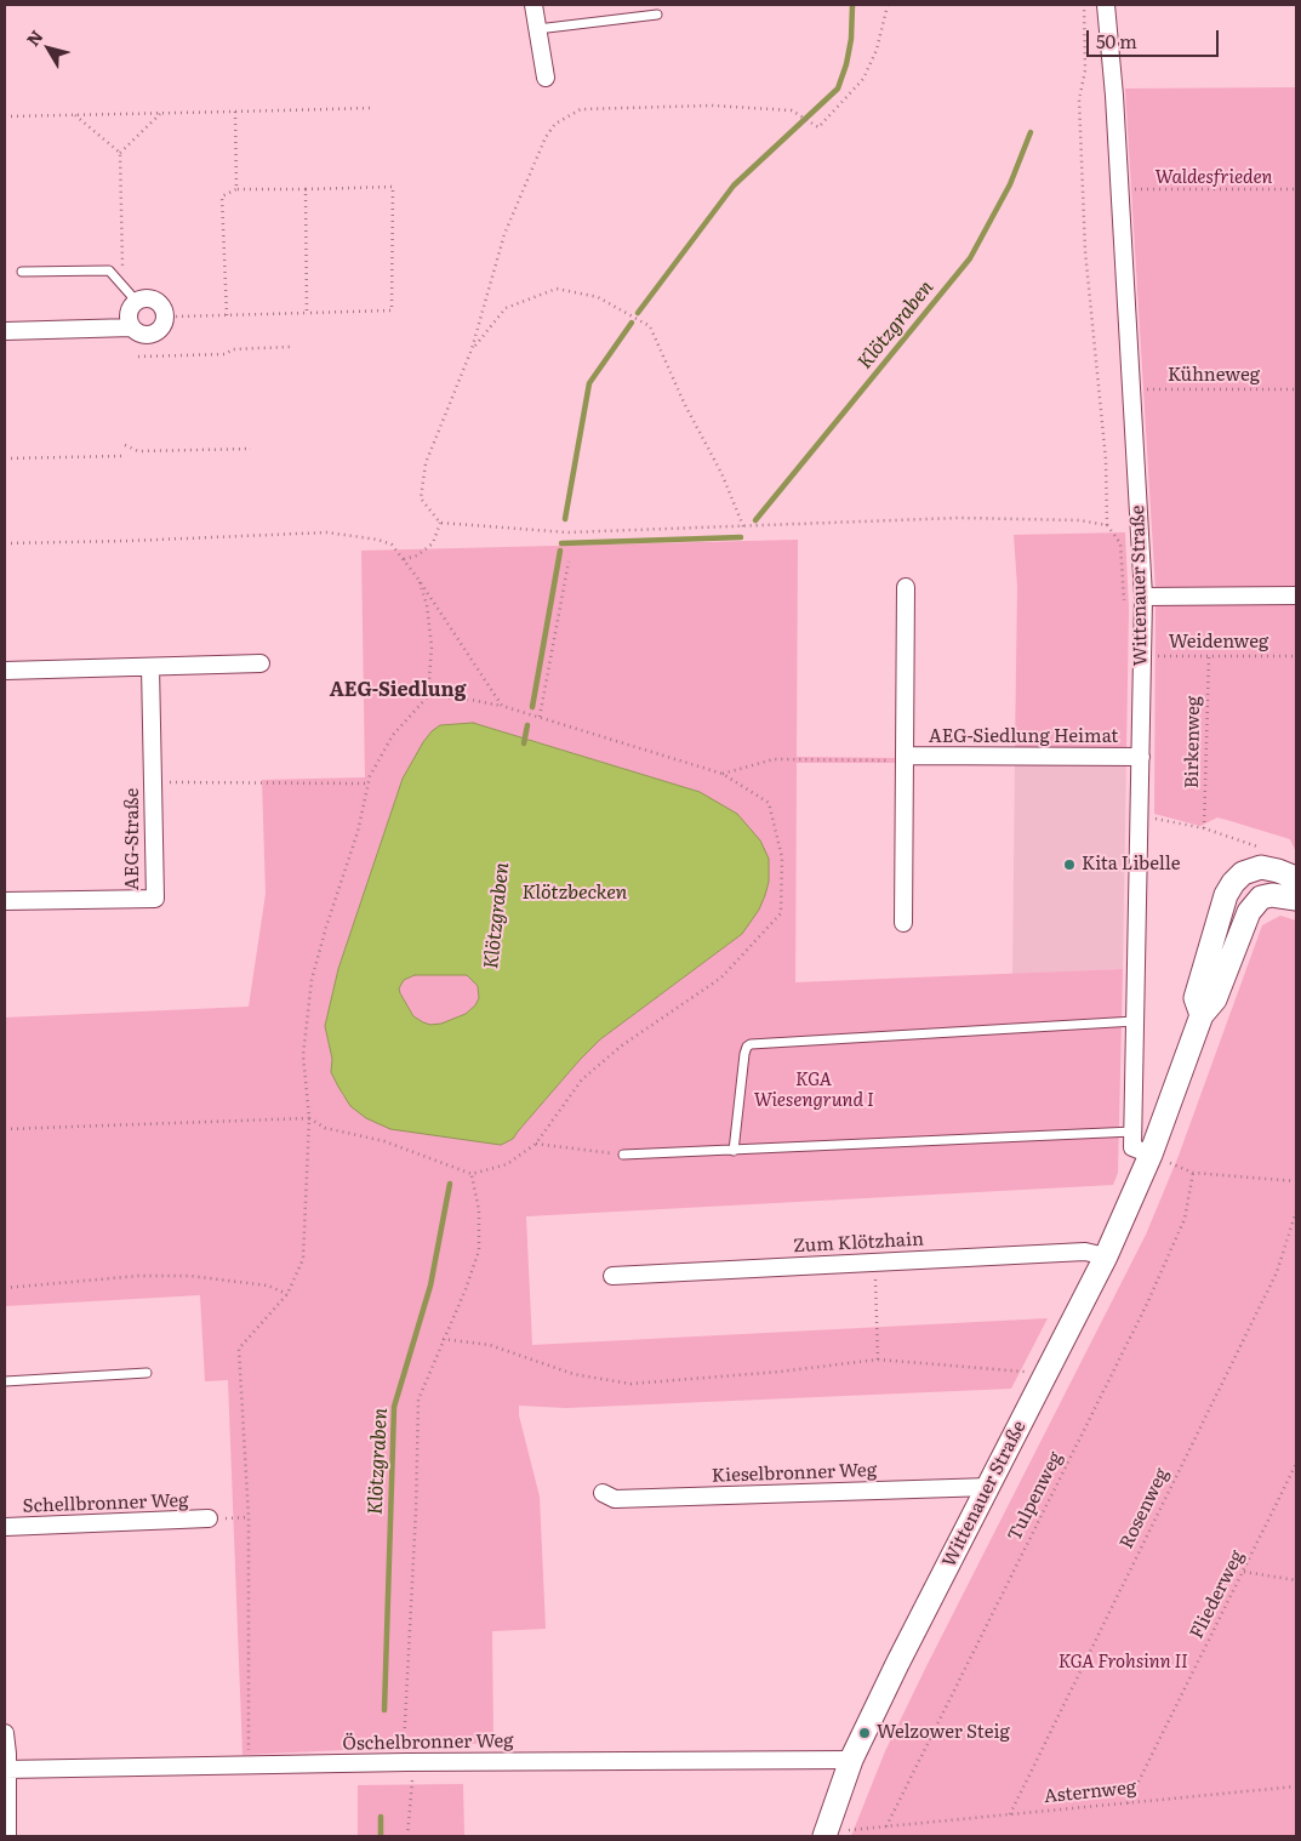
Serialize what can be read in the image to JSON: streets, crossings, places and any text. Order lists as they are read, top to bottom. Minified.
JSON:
{"streets":{"street":["Wittenauer Straße","AEG-Siedlung Heimat","AEG-Straße","Zum Klötzhain","Kieselbronner Weg","Schellbronner Weg","Öschelbronner Weg"],"path":["Kühneweg","Weidenweg","Birkenweg","Tulpenweg","Rosenweg","Fliederweg","Asternweg"]},"crossings":[["Kühneweg","Wittenauer Straße"],["Wittenauer Straße","Weidenweg"],["Wittenauer Straße","AEG-Siedlung Heimat"],["Wittenauer Straße","Zum Klötzhain"],["Wittenauer Straße","Kieselbronner Weg"],["Wittenauer Straße","Öschelbronner Weg"],["Weidenweg","Birkenweg"],["Tulpenweg","Asternweg"],["Rosenweg","Asternweg"],["Fliederweg","Asternweg"]],"districts":["AEG-Siedlung"],"water":["Klötzgraben","Klötzbecken"],"parks":["Waldesfrieden","KGA Wiesengrund I","KGA Frohsinn II"],"places":["Kita Libelle","Welzower Steig"],"scale_bar":"50 m","north":"top left"}
